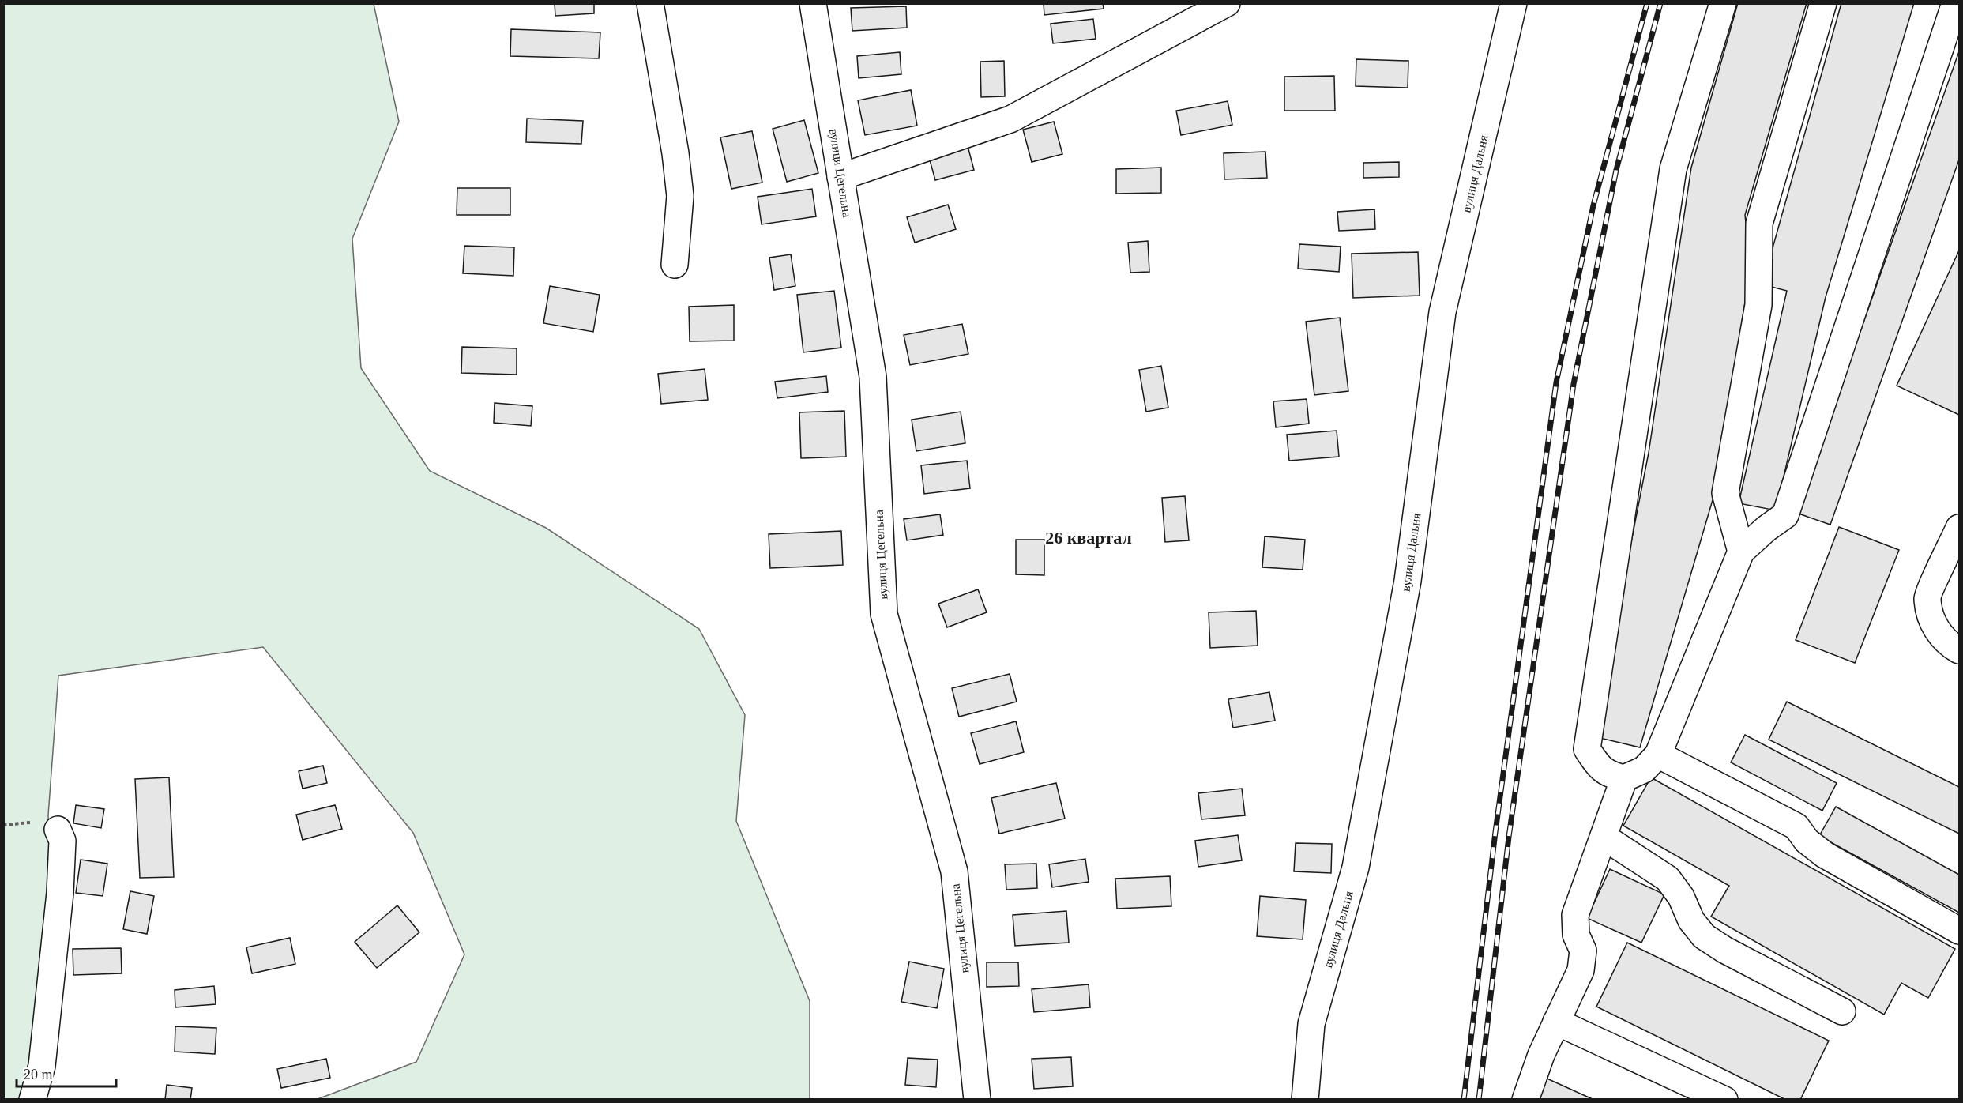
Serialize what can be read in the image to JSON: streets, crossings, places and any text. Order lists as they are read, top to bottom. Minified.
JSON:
{"streets":{"street":["вулиця Цегельна","вулиця Дальня"]},"districts":["26 квартал"],"scale_bar":"20 m"}
